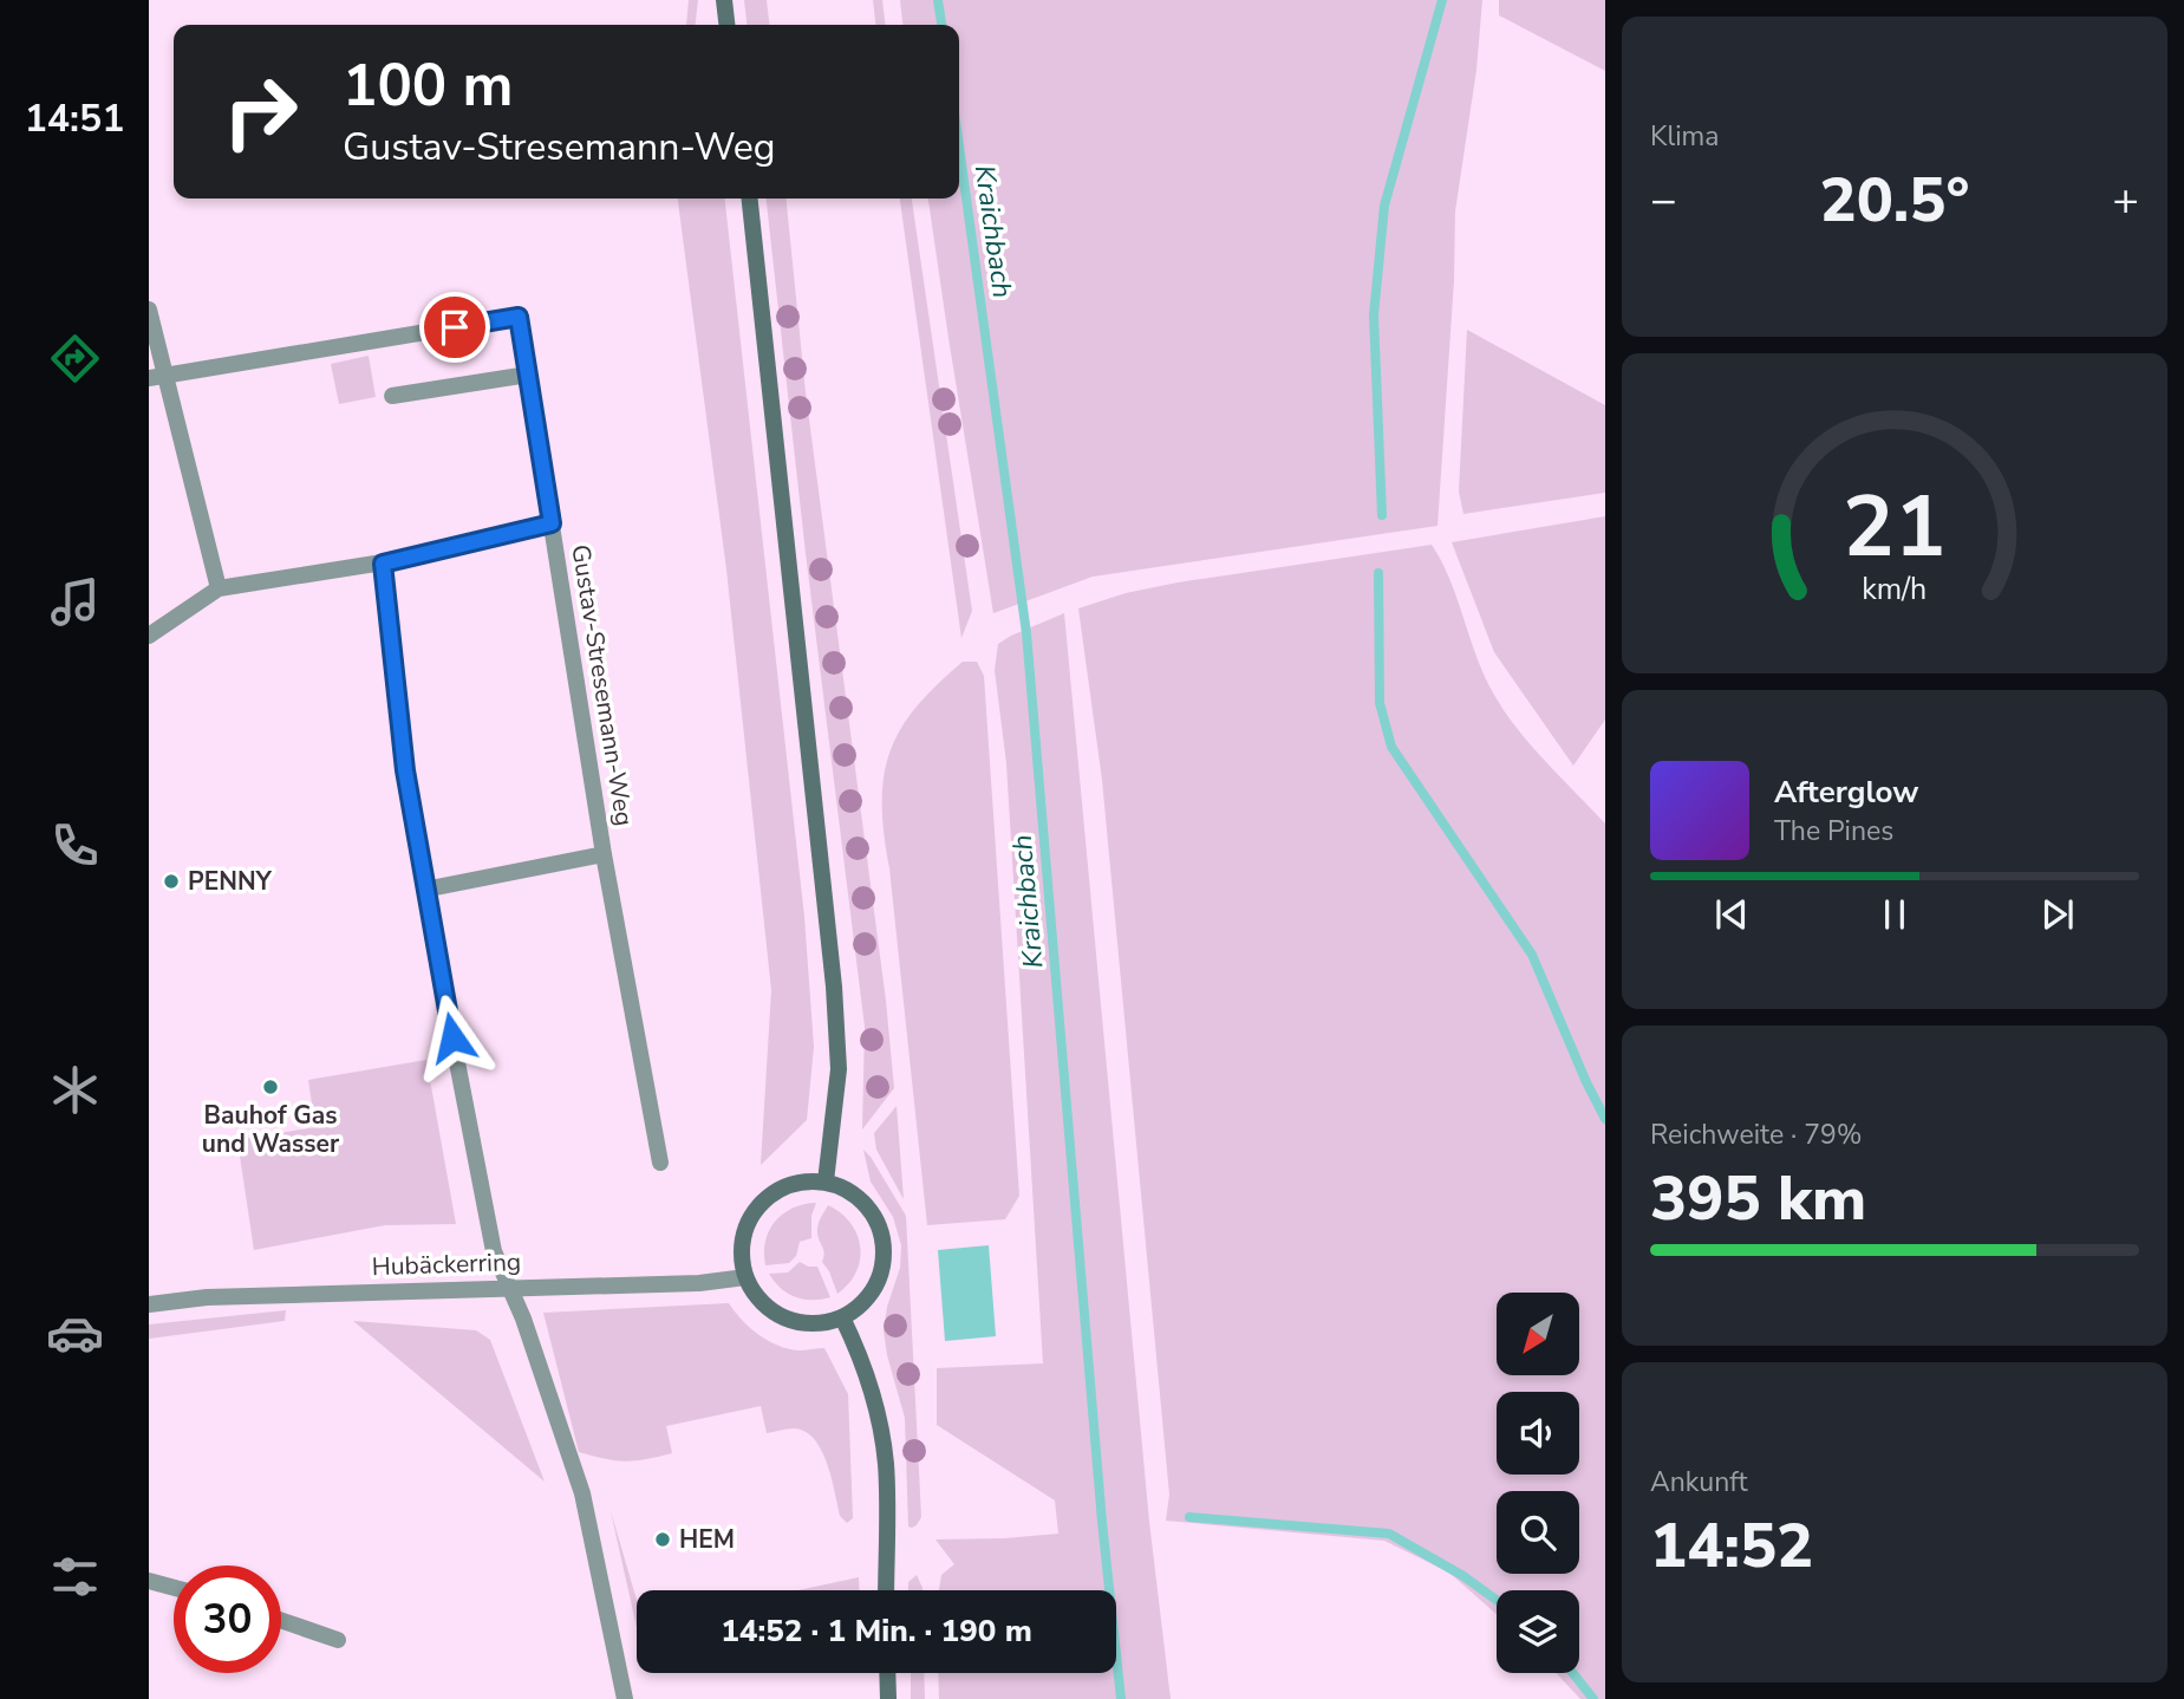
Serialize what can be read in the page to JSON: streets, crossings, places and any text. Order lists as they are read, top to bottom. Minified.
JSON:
{"streets":{"street":["Gustav-Stresemann-Weg","Hubäckerring"]},"water":["Kraichbach"],"places":["PENNY","Bauhof Gas und Wasser","HEM"],"north":"bottom left","page":{"tabs":"14:51","tile":["Klima",["Reichweite · 79%","395 km"],["Ankunft","14:52"]],"turn":["100 m","Gustav-Stresemann-Weg"],"heat":["−","20.5°","+"],"song":["Afterglow","The Pines"],"limit":"30","trip":"14:52 · 1 Min. · 190 m","gauge":["21","km/h"]}}
